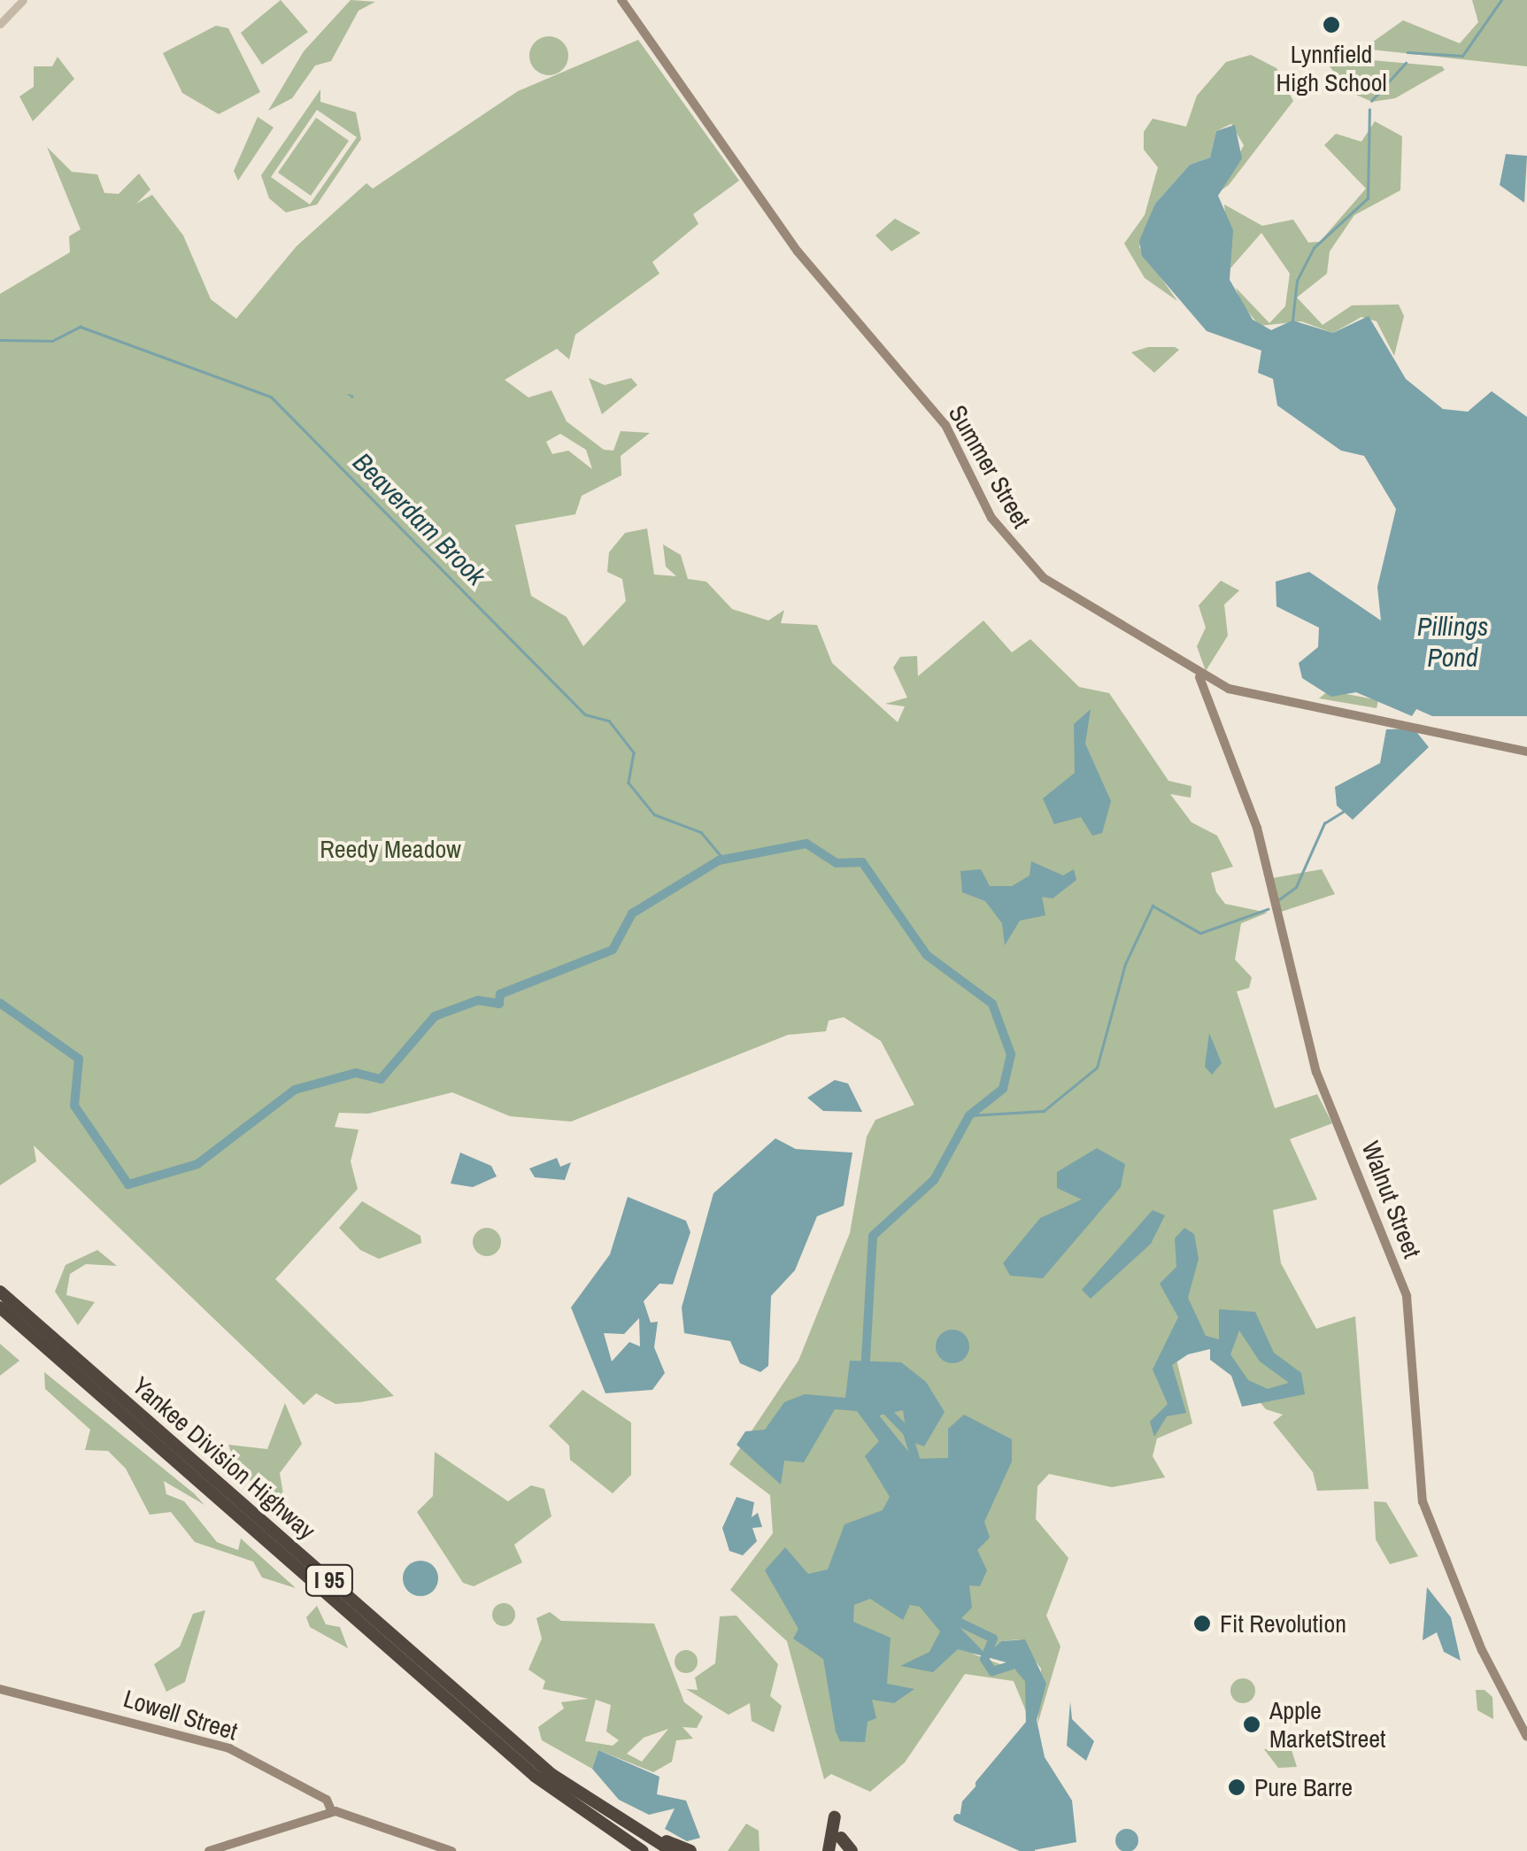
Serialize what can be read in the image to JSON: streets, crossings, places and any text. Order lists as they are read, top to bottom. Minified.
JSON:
{"streets":{"highway":["Yankee Division Highway","I 95"],"main road":["Summer Street","Walnut Street","Lowell Street"]},"crossings":[["Summer Street","Walnut Street"]],"water":["Beaverdam Brook","Pillings Pond"],"parks":["Reedy Meadow"],"places":["Lynnfield High School","Fit Revolution","Apple MarketStreet","Pure Barre"]}
